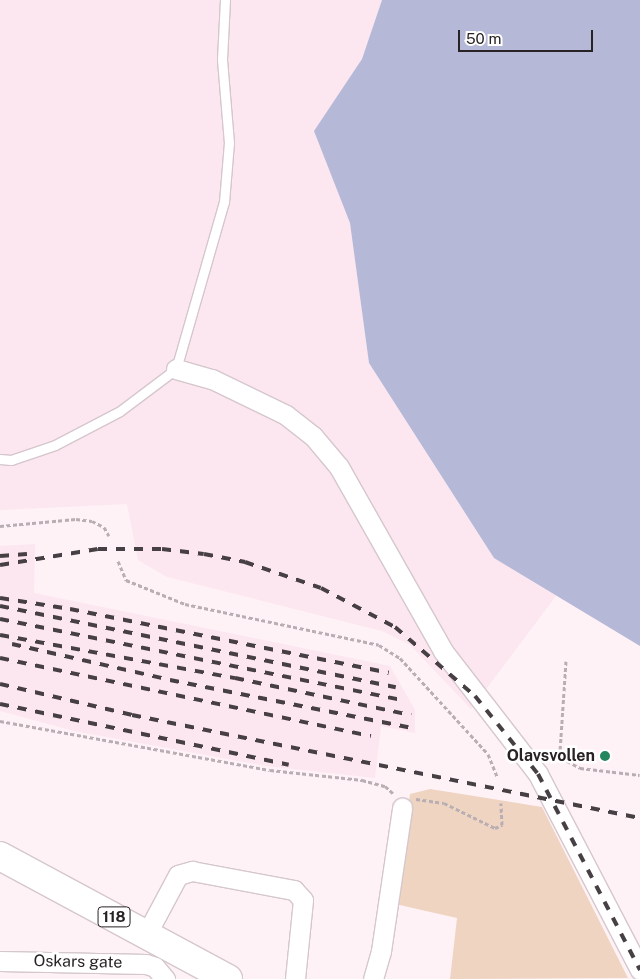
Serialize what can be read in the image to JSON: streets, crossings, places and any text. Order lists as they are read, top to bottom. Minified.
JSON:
{"streets":{"main road":["118"],"street":["Oskars gate"]},"places":["Olavsvollen"],"scale_bar":"50 m"}
